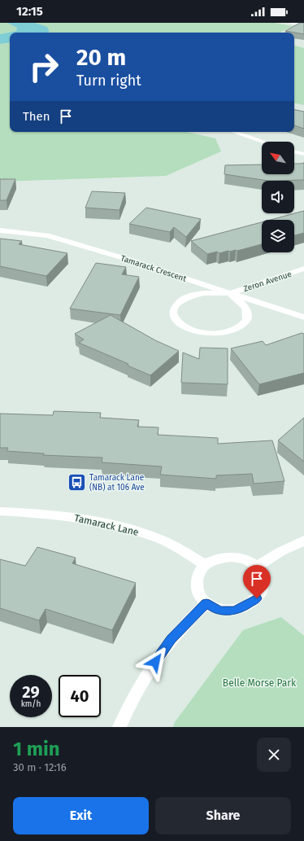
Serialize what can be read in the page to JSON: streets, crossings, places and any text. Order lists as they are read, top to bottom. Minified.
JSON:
{"streets":{"street":["Tamarack Crescent","Zeron Avenue","Tamarack Lane"]},"crossings":[["Tamarack Crescent","Zeron Avenue"]],"parks":["Belle Morse Park"],"places":{"bus stop":["Tamarack Lane (NB) at 106 Ave"]},"north":"top left","page":{"status":"12:15","turn":["20 m","Turn right"],"then":"Then","speed":"29 km/h","limit":"40","heading":["1 min","30 m · 12:16"],"buttons":["Exit","Share"]}}
